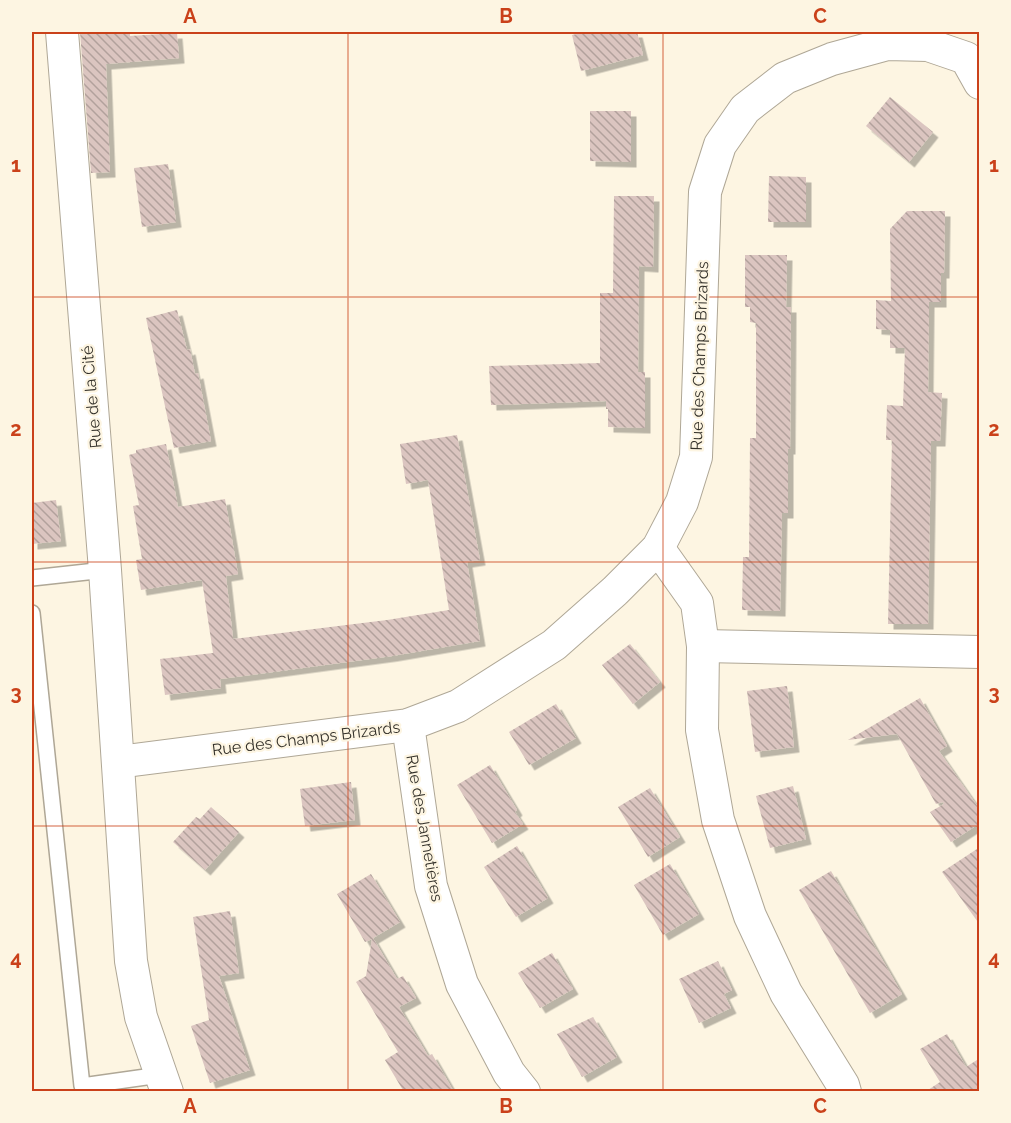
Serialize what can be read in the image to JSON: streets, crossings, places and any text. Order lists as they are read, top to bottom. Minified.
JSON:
{"streets":{"street":["Rue des Champs Brizards","Rue de la Cité","Rue des Jannetières"]},"crossings":[["Rue des Champs Brizards","Rue de la Cité"],["Rue des Champs Brizards","Rue des Jannetières"]],"grid":{"columns":["A","B","C"],"rows":["1","2","3","4"]}}
